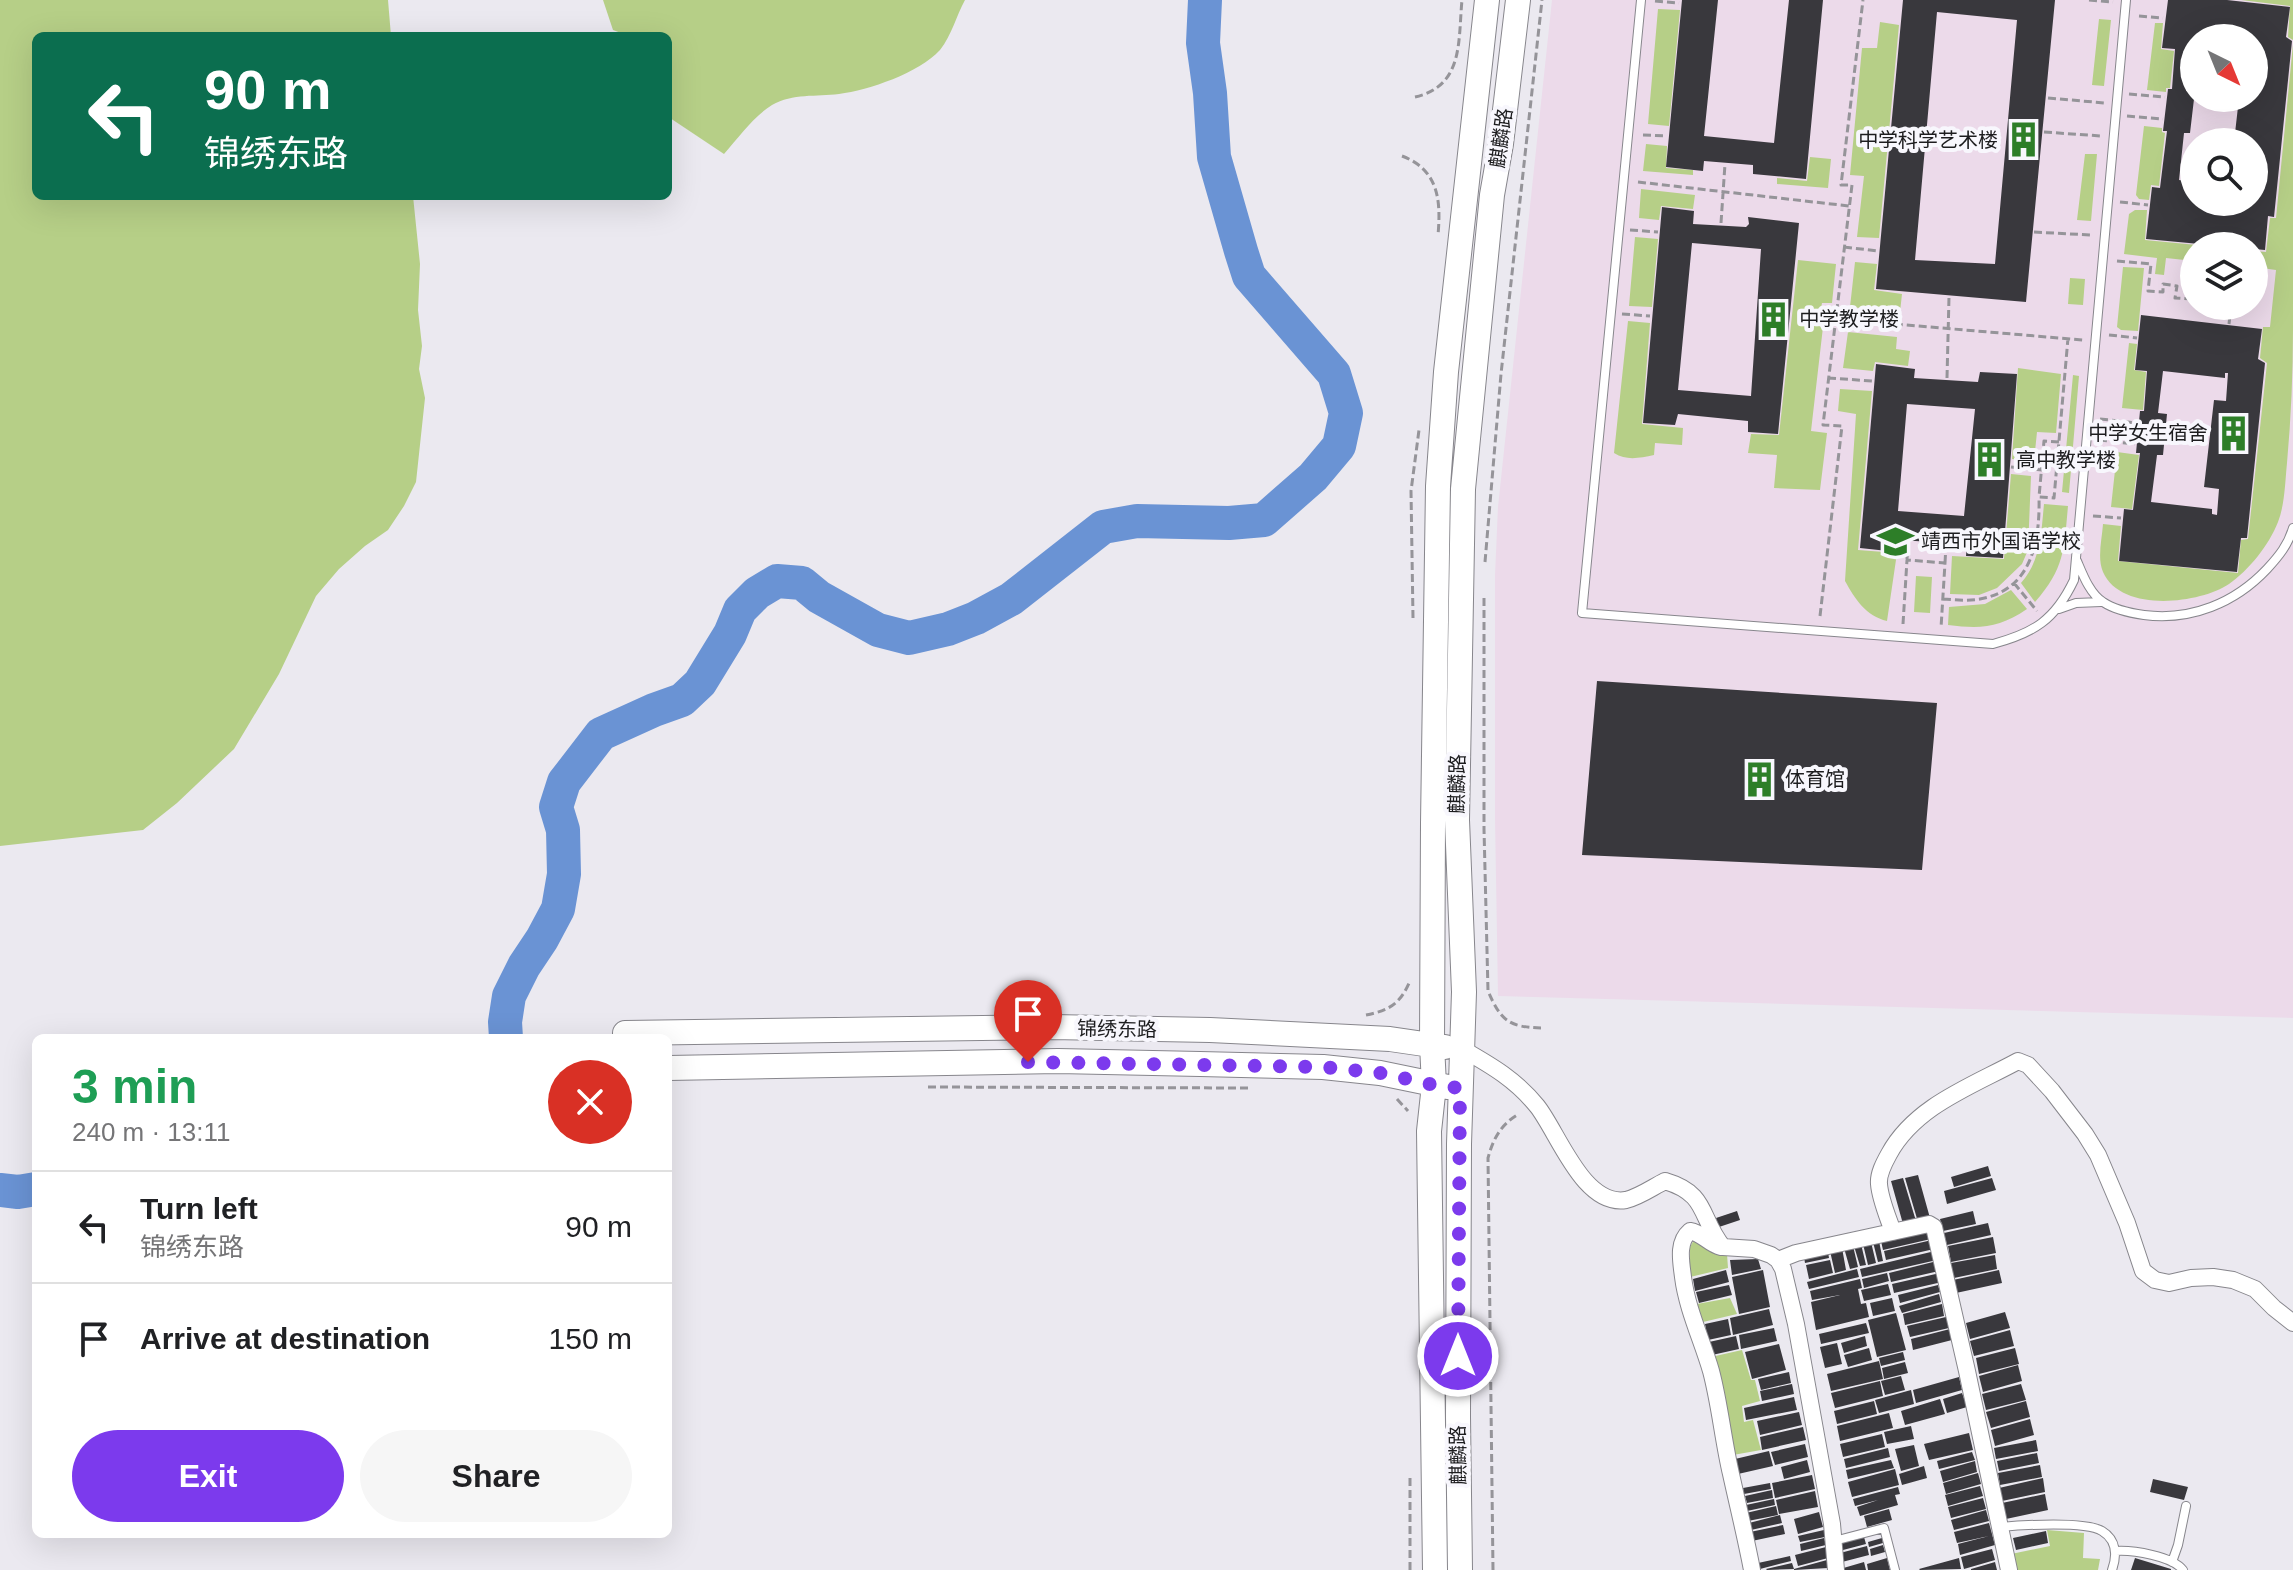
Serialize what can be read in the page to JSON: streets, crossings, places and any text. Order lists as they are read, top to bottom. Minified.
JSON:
{"streets":{"main road":["麒麟路","锦绣东路"]},"crossings":[["麒麟路","锦绣东路"]],"places":{"building":["中学科学艺术楼","中学教学楼","中学女生宿舍","高中教学楼","体育馆"],"school or university":["靖西市外国语学校"]},"north":"bottom right","page":{"turn":["90 m","锦绣东路"],"heading":["3 min","240 m · 13:11"],"list":[{"name":"Turn left","note":"锦绣东路","value":"90 m"},{"name":"Arrive at destination","value":"150 m"}],"buttons":["Exit","Share"]}}
